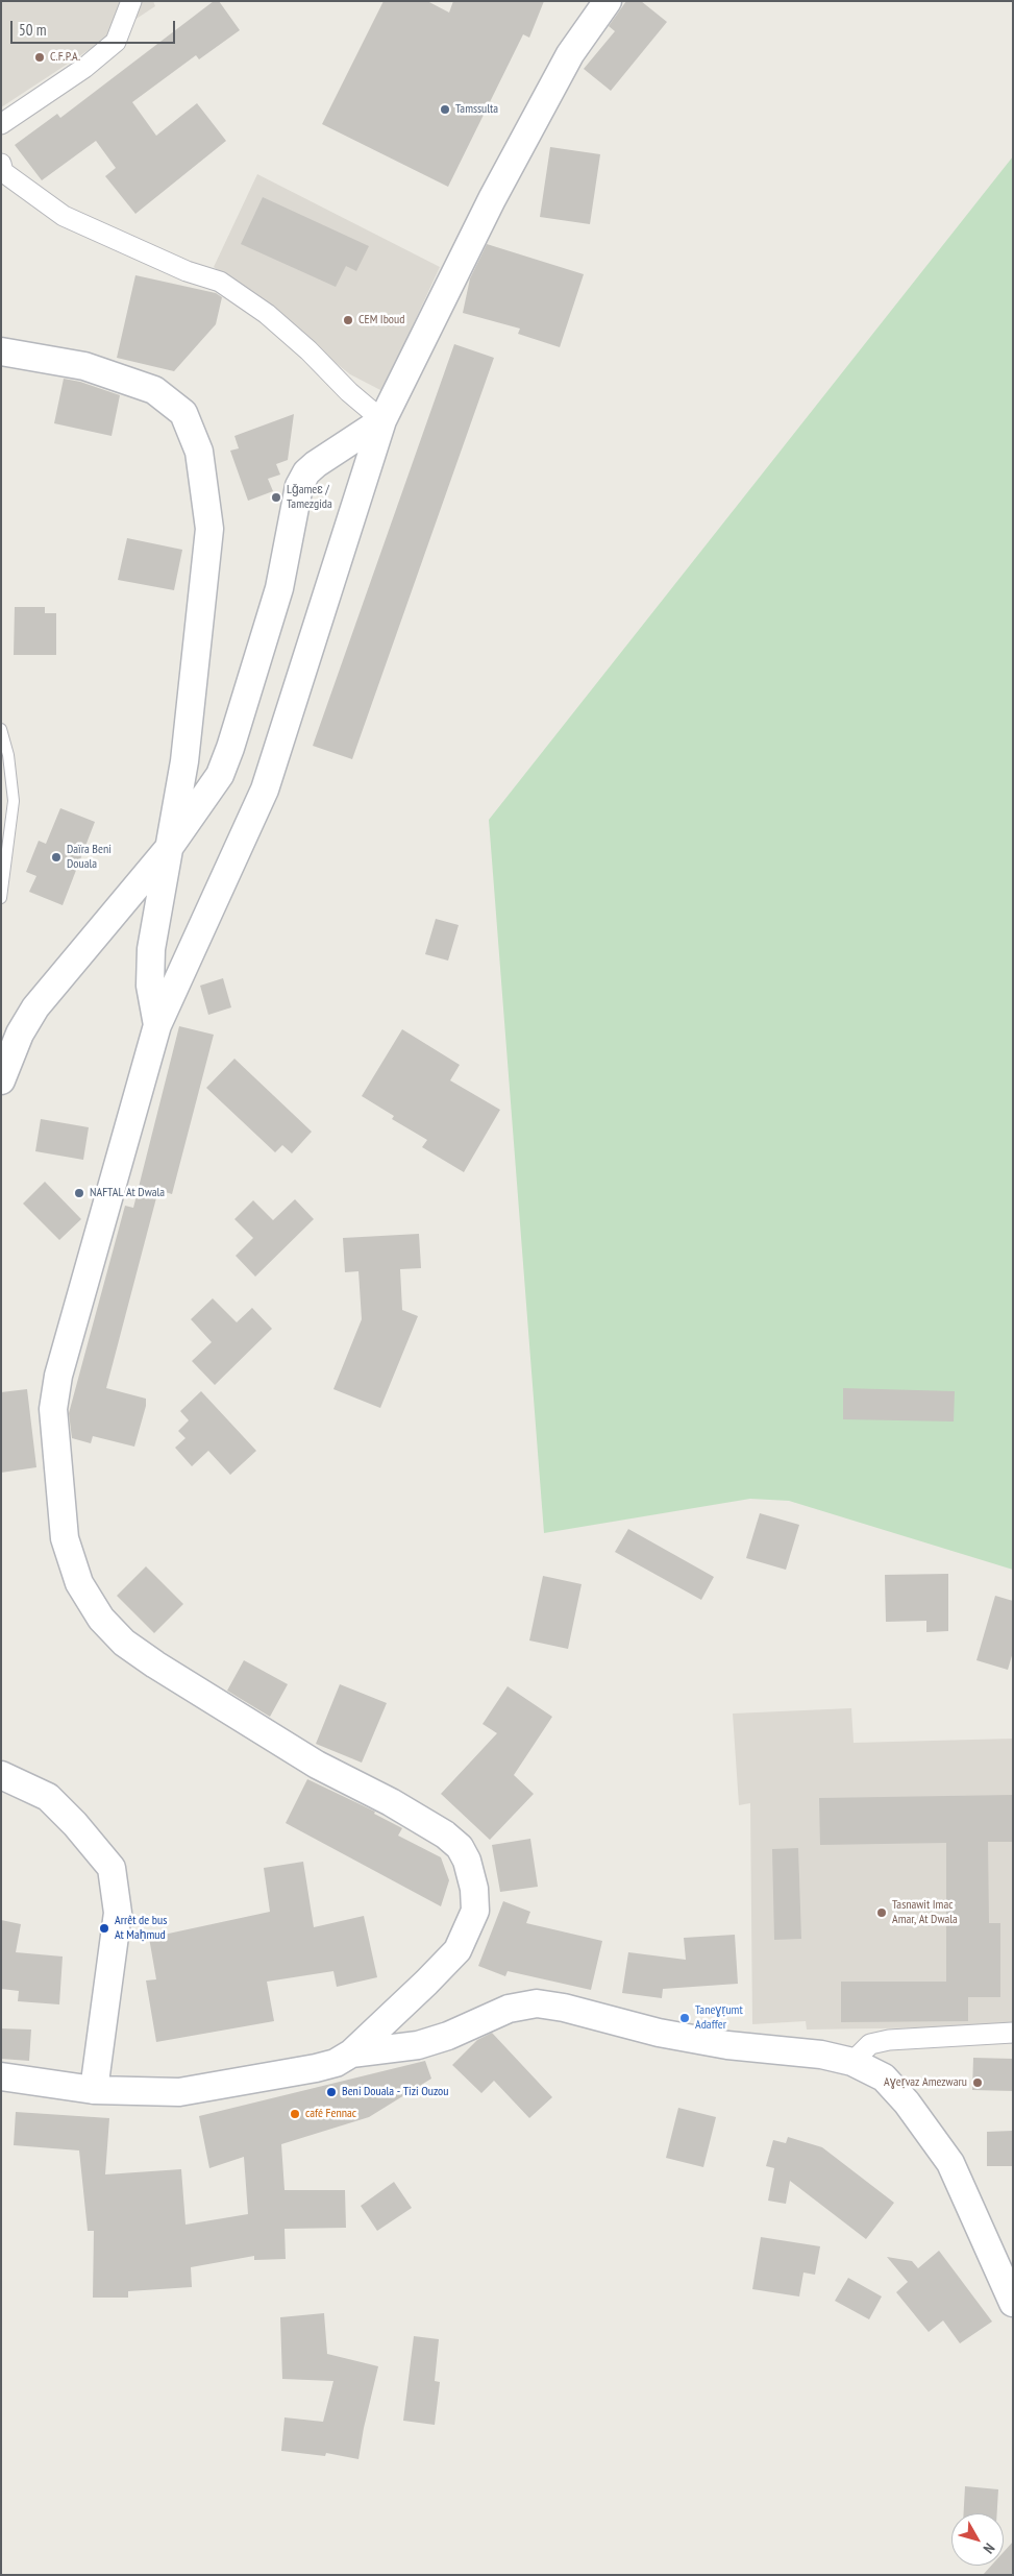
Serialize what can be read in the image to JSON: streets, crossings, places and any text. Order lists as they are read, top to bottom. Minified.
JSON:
{"places":["C.F.P.A.","Tamssulta","CEM Iboud","Lǧameɛ / Tamezgida","Daïra Beni Douala","NAFTAL At Dwala","Tasnawit Imac Amar, At Dwala","Arrêt de bus At Maḥmud","Taneɣṛumt Adaffer","Aɣeṛvaz Amezwaru","Beni Douala - Tizi Ouzou","café Fennac"],"scale_bar":"50 m","north":"bottom right"}
